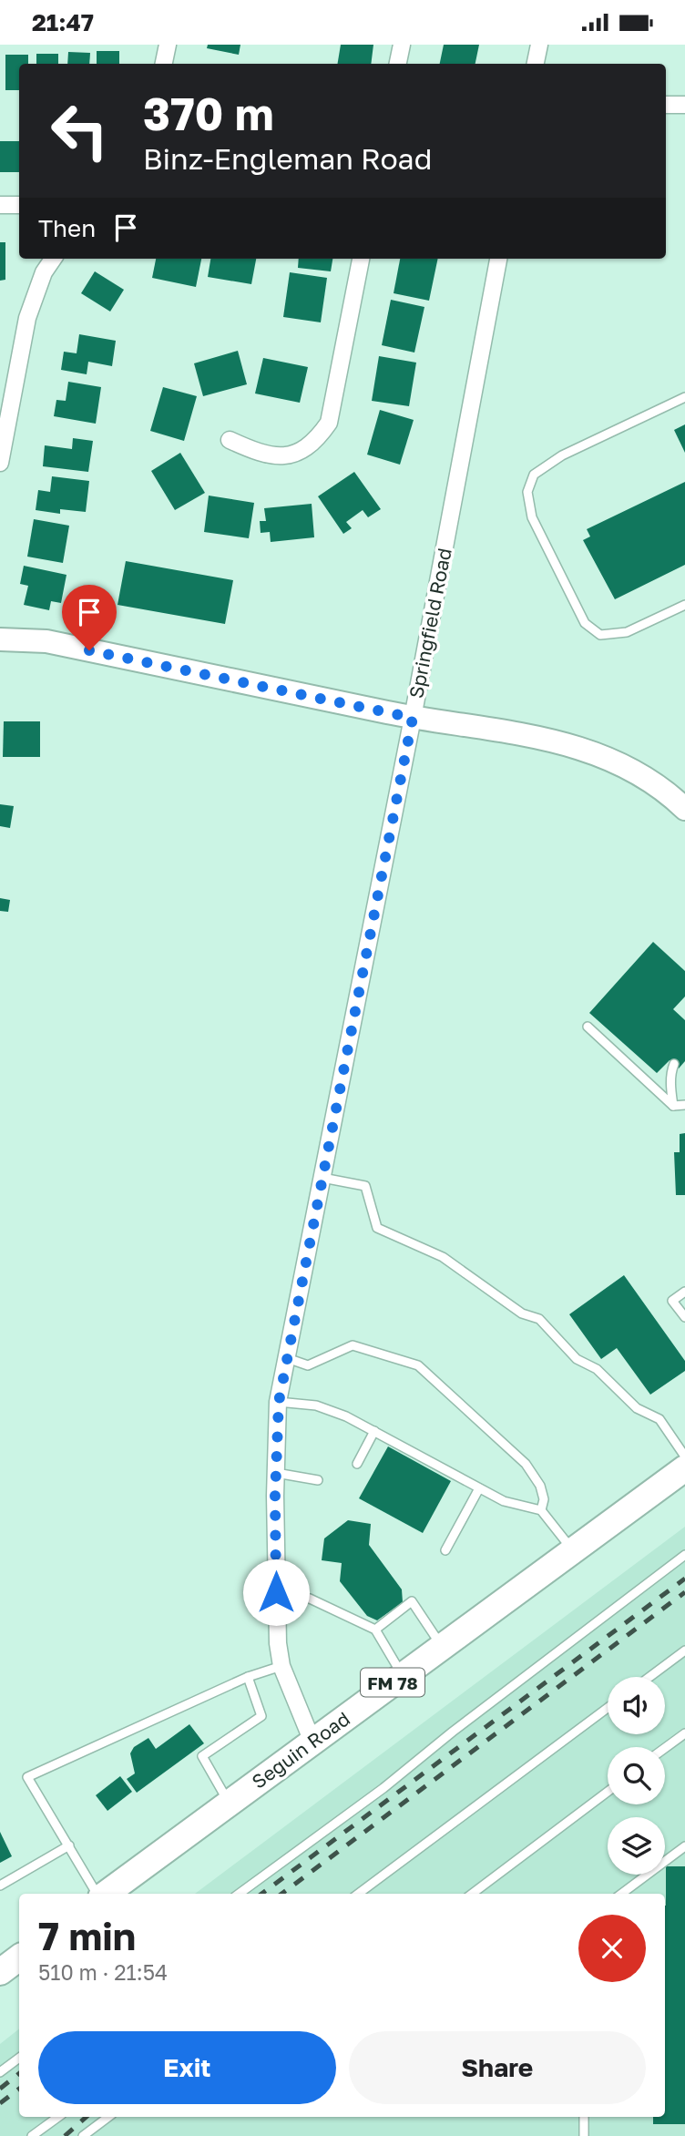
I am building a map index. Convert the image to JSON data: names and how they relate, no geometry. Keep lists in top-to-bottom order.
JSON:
{
  "streets": {
    "main road": ["FM 78", "Seguin Road"],
    "street": ["Springfield Road"]
  },
  "crossings": [
    ["Springfield Road", "Seguin Road"]
  ],
  "page": {
    "status": "21:47",
    "turn": ["370 m", "Binz-Engleman Road"],
    "then": "Then",
    "heading": ["7 min", "510 m · 21:54"],
    "buttons": ["Exit", "Share"]
  }
}
